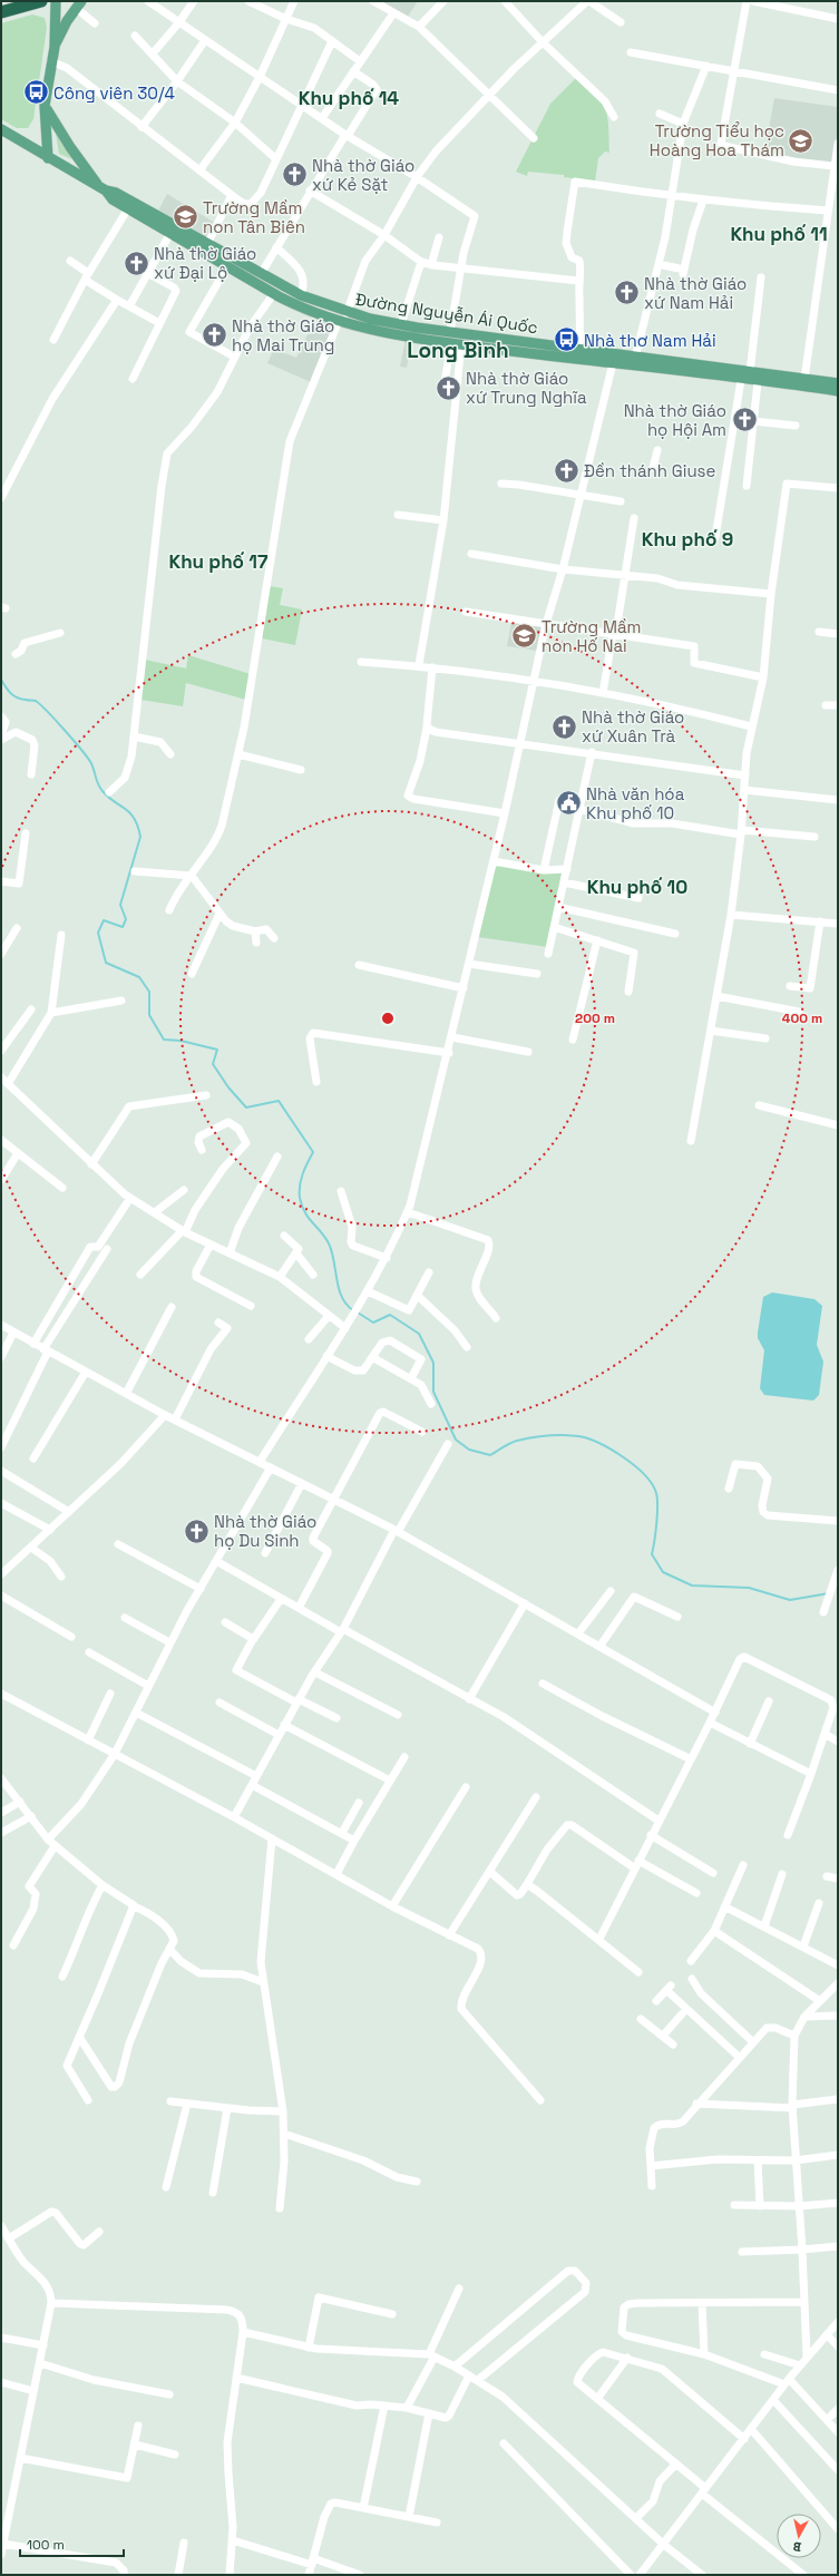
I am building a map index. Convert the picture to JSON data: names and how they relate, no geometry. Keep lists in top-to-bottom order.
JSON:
{
  "streets": {
    "main road": ["Đường Nguyễn Ái Quốc"]
  },
  "districts": [
    "Khu phố 14",
    "Khu phố 11",
    "Long Bình",
    "Khu phố 9",
    "Khu phố 17",
    "Khu phố 10"
  ],
  "places": {
    "bus stop": ["Công viên 30/4", "Nhà thơ Nam Hải"],
    "school or university": ["Trường Tiểu học Hoàng Hoa Thám", "Trường Mầm non Tân Biên", "Trường Mầm non Hố Nai"],
    "church": [
      "Nhà thờ Giáo xứ Kẻ Sặt",
      "Nhà thờ Giáo xứ Đại Lộ",
      "Nhà thờ Giáo xứ Nam Hải",
      "Nhà thờ Giáo họ Mai Trung",
      "Nhà thờ Giáo xứ Trung Nghĩa",
      "Nhà thờ Giáo họ Hội Am",
      "Đền thánh Giuse",
      "Nhà thờ Giáo xứ Xuân Trà",
      "Nhà thờ Giáo họ Du Sinh"
    ],
    "public building": ["Nhà văn hóa Khu phố 10"]
  },
  "scale_bar": "100 m",
  "north": "bottom",
  "rings": ["200 m", "400 m"]
}
